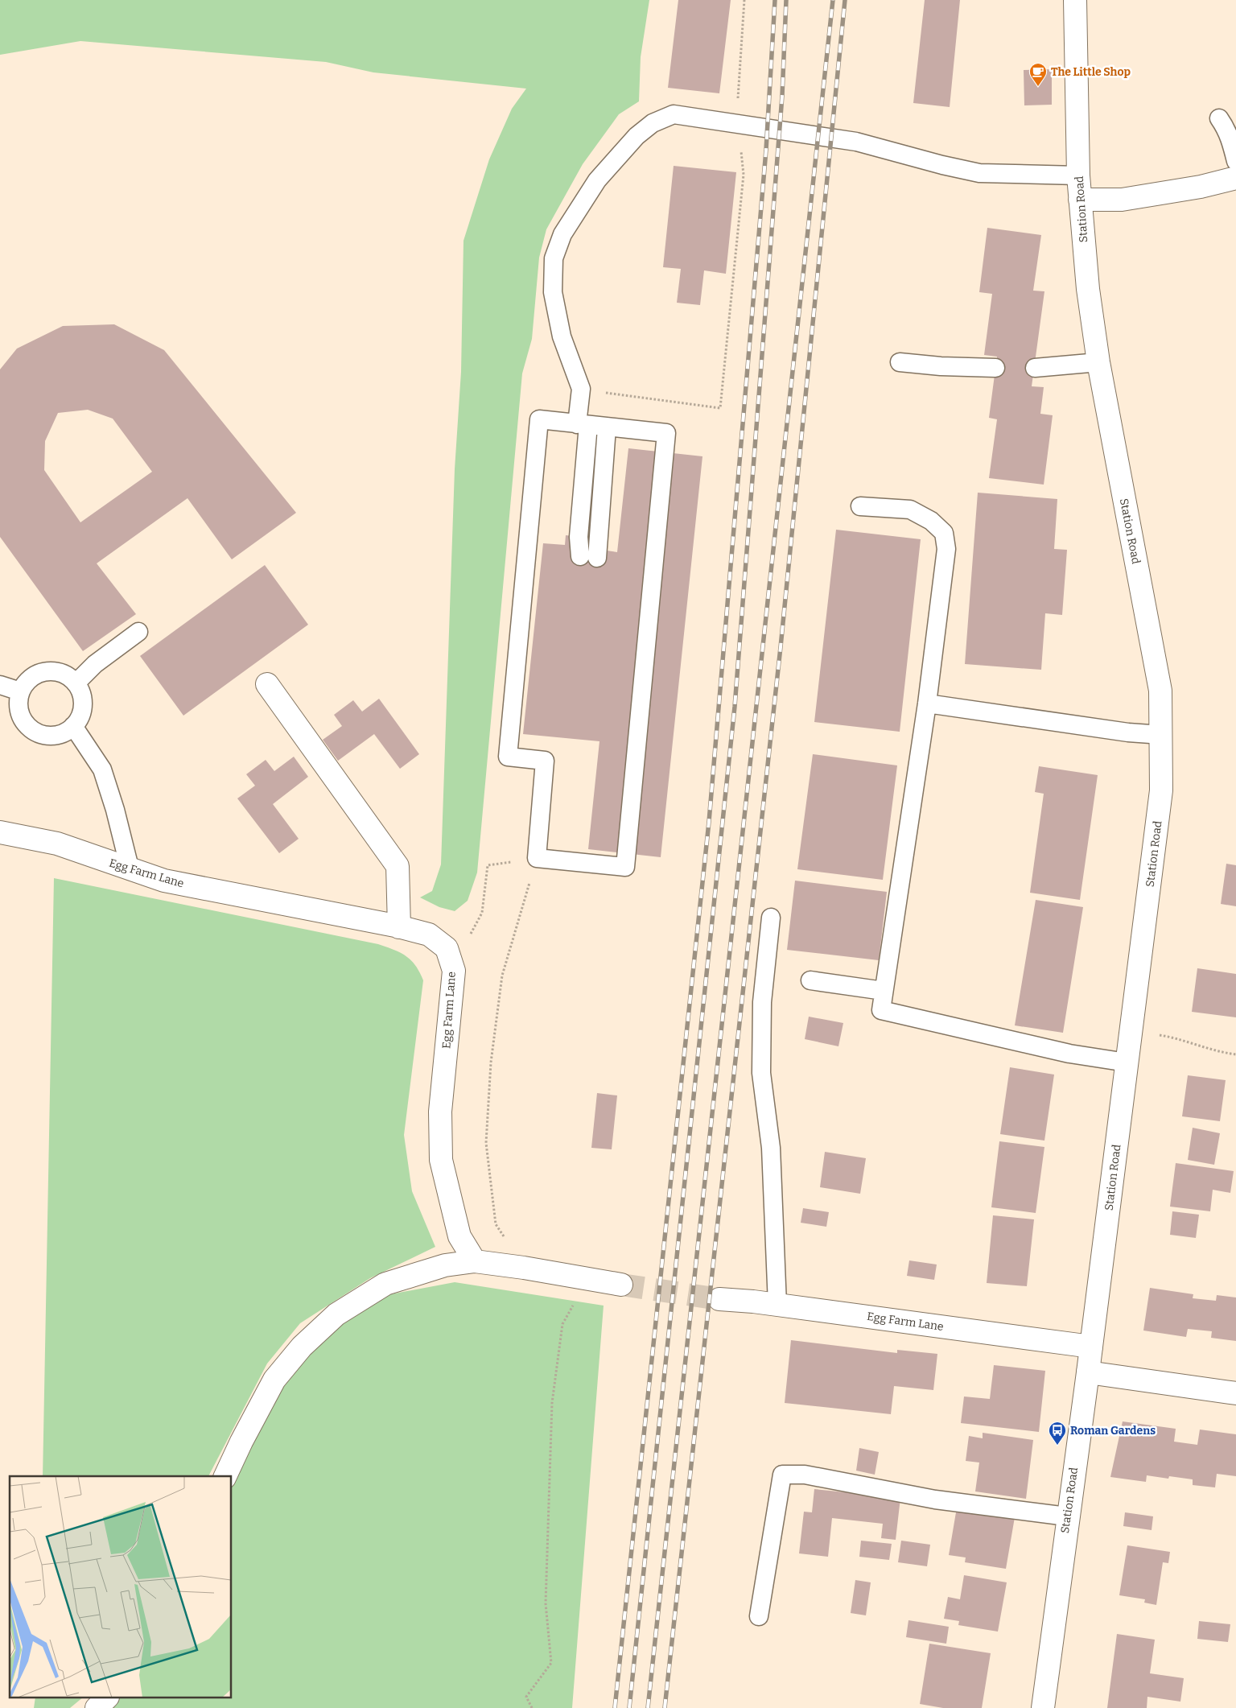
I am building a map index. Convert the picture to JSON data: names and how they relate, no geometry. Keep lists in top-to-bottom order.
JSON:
{
  "streets": {
    "street": ["Station Road", "Egg Farm Lane"]
  },
  "crossings": [
    ["Station Road", "Egg Farm Lane"]
  ],
  "places": {
    "cafe": ["The Little Shop"],
    "bus stop": ["Roman Gardens"]
  }
}
